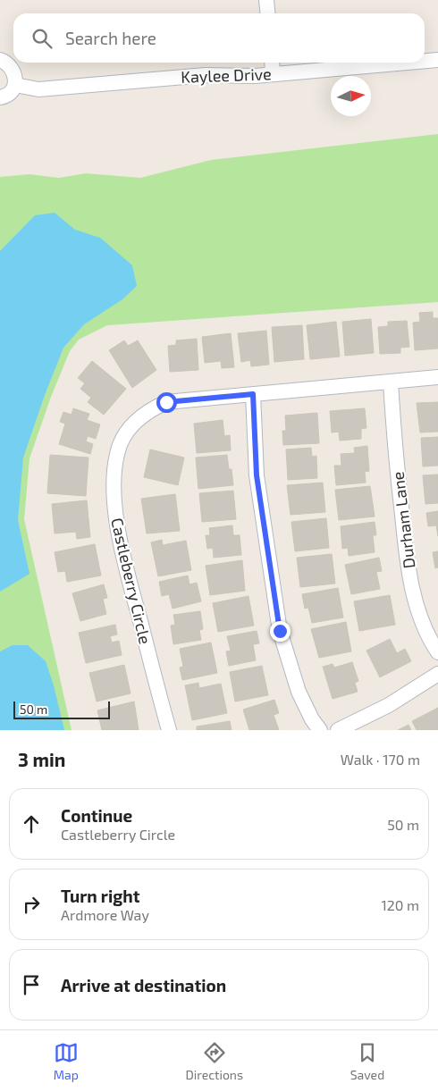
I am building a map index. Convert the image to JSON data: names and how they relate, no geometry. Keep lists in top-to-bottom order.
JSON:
{
  "streets": {
    "street": ["Kaylee Drive", "Durham Lane", "Castleberry Circle"]
  },
  "crossings": [
    ["Durham Lane", "Castleberry Circle"]
  ],
  "scale_bar": "50 m",
  "north": "right",
  "page": {
    "search": "Search here",
    "scale": "50 m",
    "heading": ["3 min", "Walk · 170 m"],
    "list": [
      ["Continue", "Castleberry Circle", "50 m"],
      ["Turn right", "Ardmore Way", "120 m"],
      "Arrive at destination"
    ],
    "nav": ["Map", "Directions", "Saved"]
  }
}
